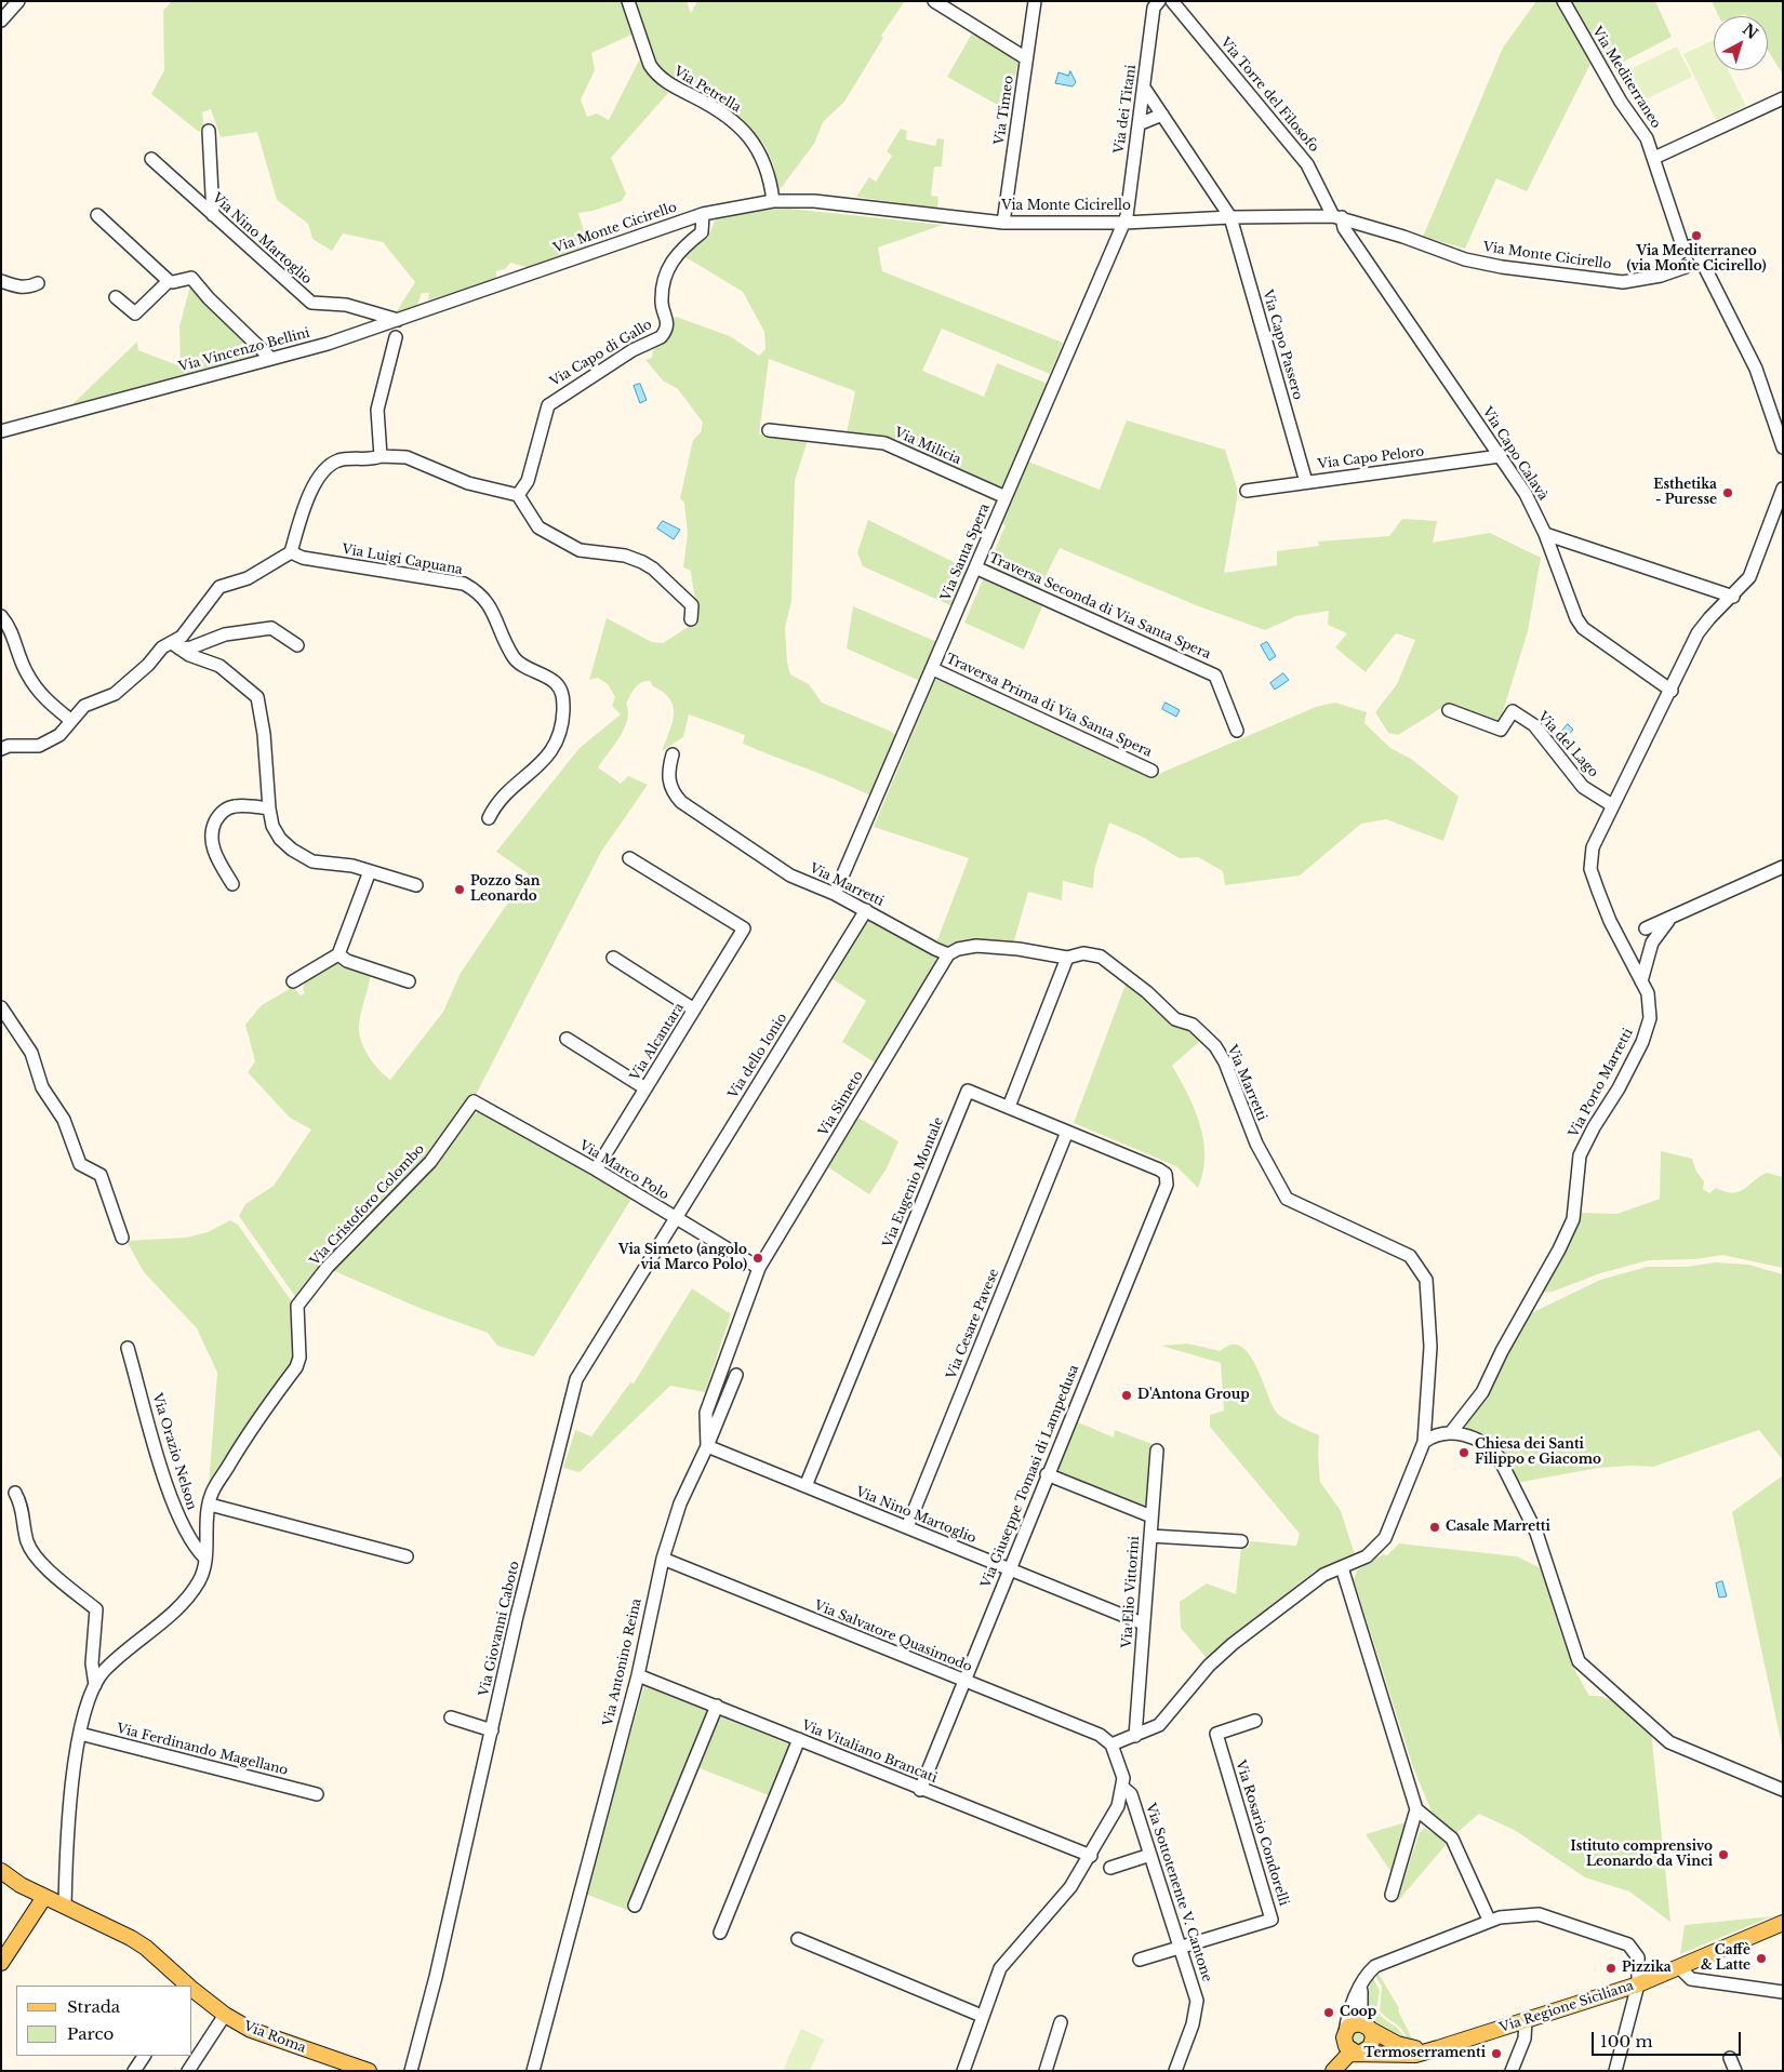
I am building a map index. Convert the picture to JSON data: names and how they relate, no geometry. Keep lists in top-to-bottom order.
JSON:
{
  "streets": {
    "main road": ["Via Regione Siciliana", "Via Roma"],
    "street": [
      "Via Mediterraneo",
      "Via Petrella",
      "Via Torre del Filosofo",
      "Via dei Titani",
      "Via Timeo",
      "Via Monte Cicirello",
      "Via Nino Martoglio",
      "Via Capo Passero",
      "Via Vincenzo Bellini",
      "Via Capo di Gallo",
      "Via Milicia",
      "Via Capo Calavà",
      "Via Capo Peloro",
      "Via Santa Spera",
      "Via Luigi Capuana",
      "Traversa Seconda di Via Santa Spera",
      "Traversa Prima di Via Santa Spera",
      "Via del Lago",
      "Via Marretti",
      "Via Alcantara",
      "Via dello Ionio",
      "Via Porto Marretti",
      "Via Simeto",
      "Via Marco Polo",
      "Via Eugenio Montale",
      "Via Cristoforo Colombo",
      "Via Cesare Pavese",
      "Via Orazio Nelson",
      "Via Giuseppe Tomasi di Lampedusa",
      "Via Elio Vittorini",
      "Via Giovanni Caboto",
      "Via Salvatore Quasimodo",
      "Via Antonino Reina",
      "Via Ferdinando Magellano",
      "Via Vitaliano Brancati",
      "Via Rosario Condorelli",
      "Via Sottotenente V. Cantone"
    ]
  },
  "crossings": [
    ["Via Petrella", "Via Monte Cicirello"],
    ["Via Torre del Filosofo", "Via Monte Cicirello"],
    ["Via Torre del Filosofo", "Via Capo Calavà"],
    ["Via dei Titani", "Via Monte Cicirello"],
    ["Via dei Titani", "Via Capo Passero"],
    ["Via dei Titani", "Via Santa Spera"],
    ["Via Timeo", "Via Monte Cicirello"],
    ["Via Monte Cicirello", "Via Capo Passero"],
    ["Via Monte Cicirello", "Via Vincenzo Bellini"],
    ["Via Monte Cicirello", "Via Capo di Gallo"],
    ["Via Monte Cicirello", "Via Capo Calavà"],
    ["Via Monte Cicirello", "Via Santa Spera"],
    ["Via Nino Martoglio", "Via Vincenzo Bellini"],
    ["Via Nino Martoglio", "Via Eugenio Montale"],
    ["Via Nino Martoglio", "Via Cesare Pavese"],
    ["Via Nino Martoglio", "Via Giuseppe Tomasi di Lampedusa"],
    ["Via Nino Martoglio", "Via Elio Vittorini"],
    ["Via Nino Martoglio", "Via Antonino Reina"],
    ["Via Capo Passero", "Via Capo Peloro"],
    ["Via Milicia", "Via Santa Spera"],
    ["Via Capo Calavà", "Via Capo Peloro"],
    ["Via Capo Calavà", "Via Porto Marretti"],
    ["Via Santa Spera", "Traversa Seconda di Via Santa Spera"],
    ["Via Santa Spera", "Traversa Prima di Via Santa Spera"],
    ["Via Santa Spera", "Via Marretti"],
    ["Via del Lago", "Via Porto Marretti"],
    ["Via Marretti", "Via dello Ionio"],
    ["Via Marretti", "Via Simeto"],
    ["Via Marretti", "Via Elio Vittorini"],
    ["Via Marretti", "Via Salvatore Quasimodo"],
    ["Via Alcantara", "Via Marco Polo"],
    ["Via dello Ionio", "Via Marco Polo"],
    ["Via dello Ionio", "Via Giovanni Caboto"],
    ["Via Simeto", "Via Marco Polo"],
    ["Via Simeto", "Via Antonino Reina"],
    ["Via Marco Polo", "Via Cristoforo Colombo"],
    ["Via Marco Polo", "Via Giovanni Caboto"],
    ["Via Marco Polo", "Via Antonino Reina"],
    ["Via Eugenio Montale", "Via Cesare Pavese"],
    ["Via Eugenio Montale", "Via Giuseppe Tomasi di Lampedusa"],
    ["Via Cristoforo Colombo", "Via Orazio Nelson"],
    ["Via Cristoforo Colombo", "Via Ferdinando Magellano"],
    ["Via Cristoforo Colombo", "Via Roma"],
    ["Via Giuseppe Tomasi di Lampedusa", "Via Salvatore Quasimodo"],
    ["Via Giuseppe Tomasi di Lampedusa", "Via Vitaliano Brancati"],
    ["Via Salvatore Quasimodo", "Via Antonino Reina"],
    ["Via Antonino Reina", "Via Vitaliano Brancati"],
    ["Via Rosario Condorelli", "Via Sottotenente V. Cantone"]
  ],
  "places": [
    "Via Mediterraneo (via Monte Cicirello)",
    "Esthetika - Puresse",
    "Pozzo San Leonardo",
    "Via Simeto (angolo via Marco Polo)",
    "D'Antona Group",
    "Chiesa dei Santi Filippo e Giacomo",
    "Casale Marretti",
    "Istituto comprensivo Leonardo da Vinci",
    "Caffè & Latte",
    "Pizzika",
    "Coop",
    "Termoserramenti"
  ],
  "legend": ["Strada", "Parco"],
  "scale_bar": "100 m",
  "north": "top right"
}
